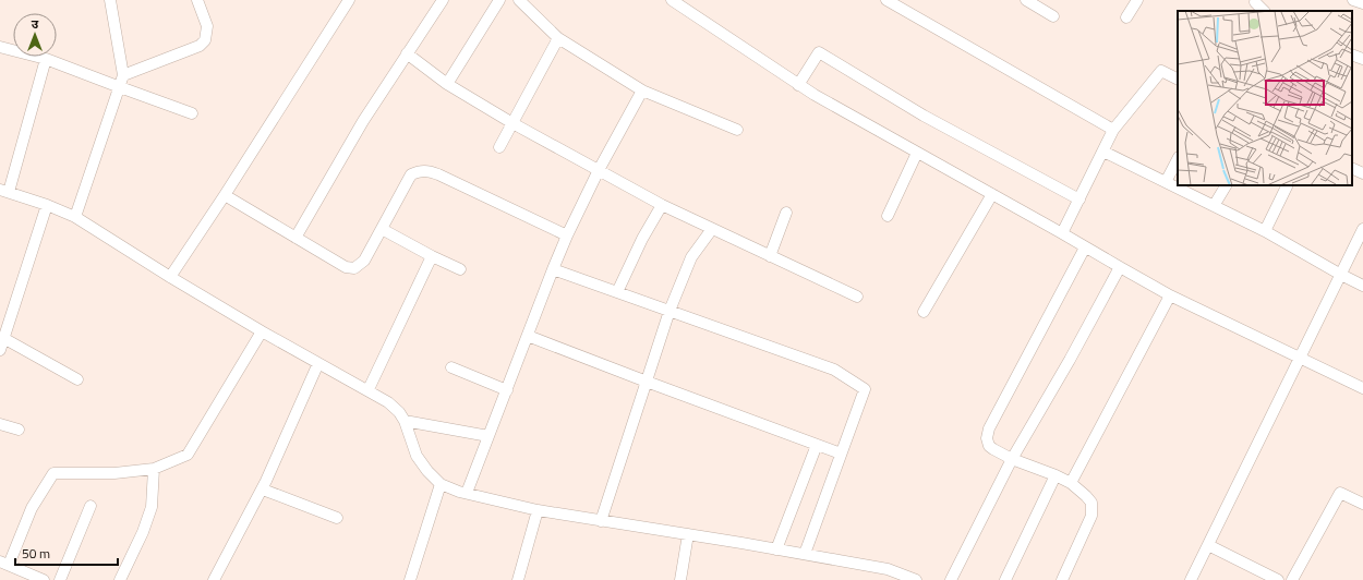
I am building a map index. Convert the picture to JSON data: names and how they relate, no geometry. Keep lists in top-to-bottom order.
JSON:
{
  "scale_bar": "50 m",
  "north": "top"
}
